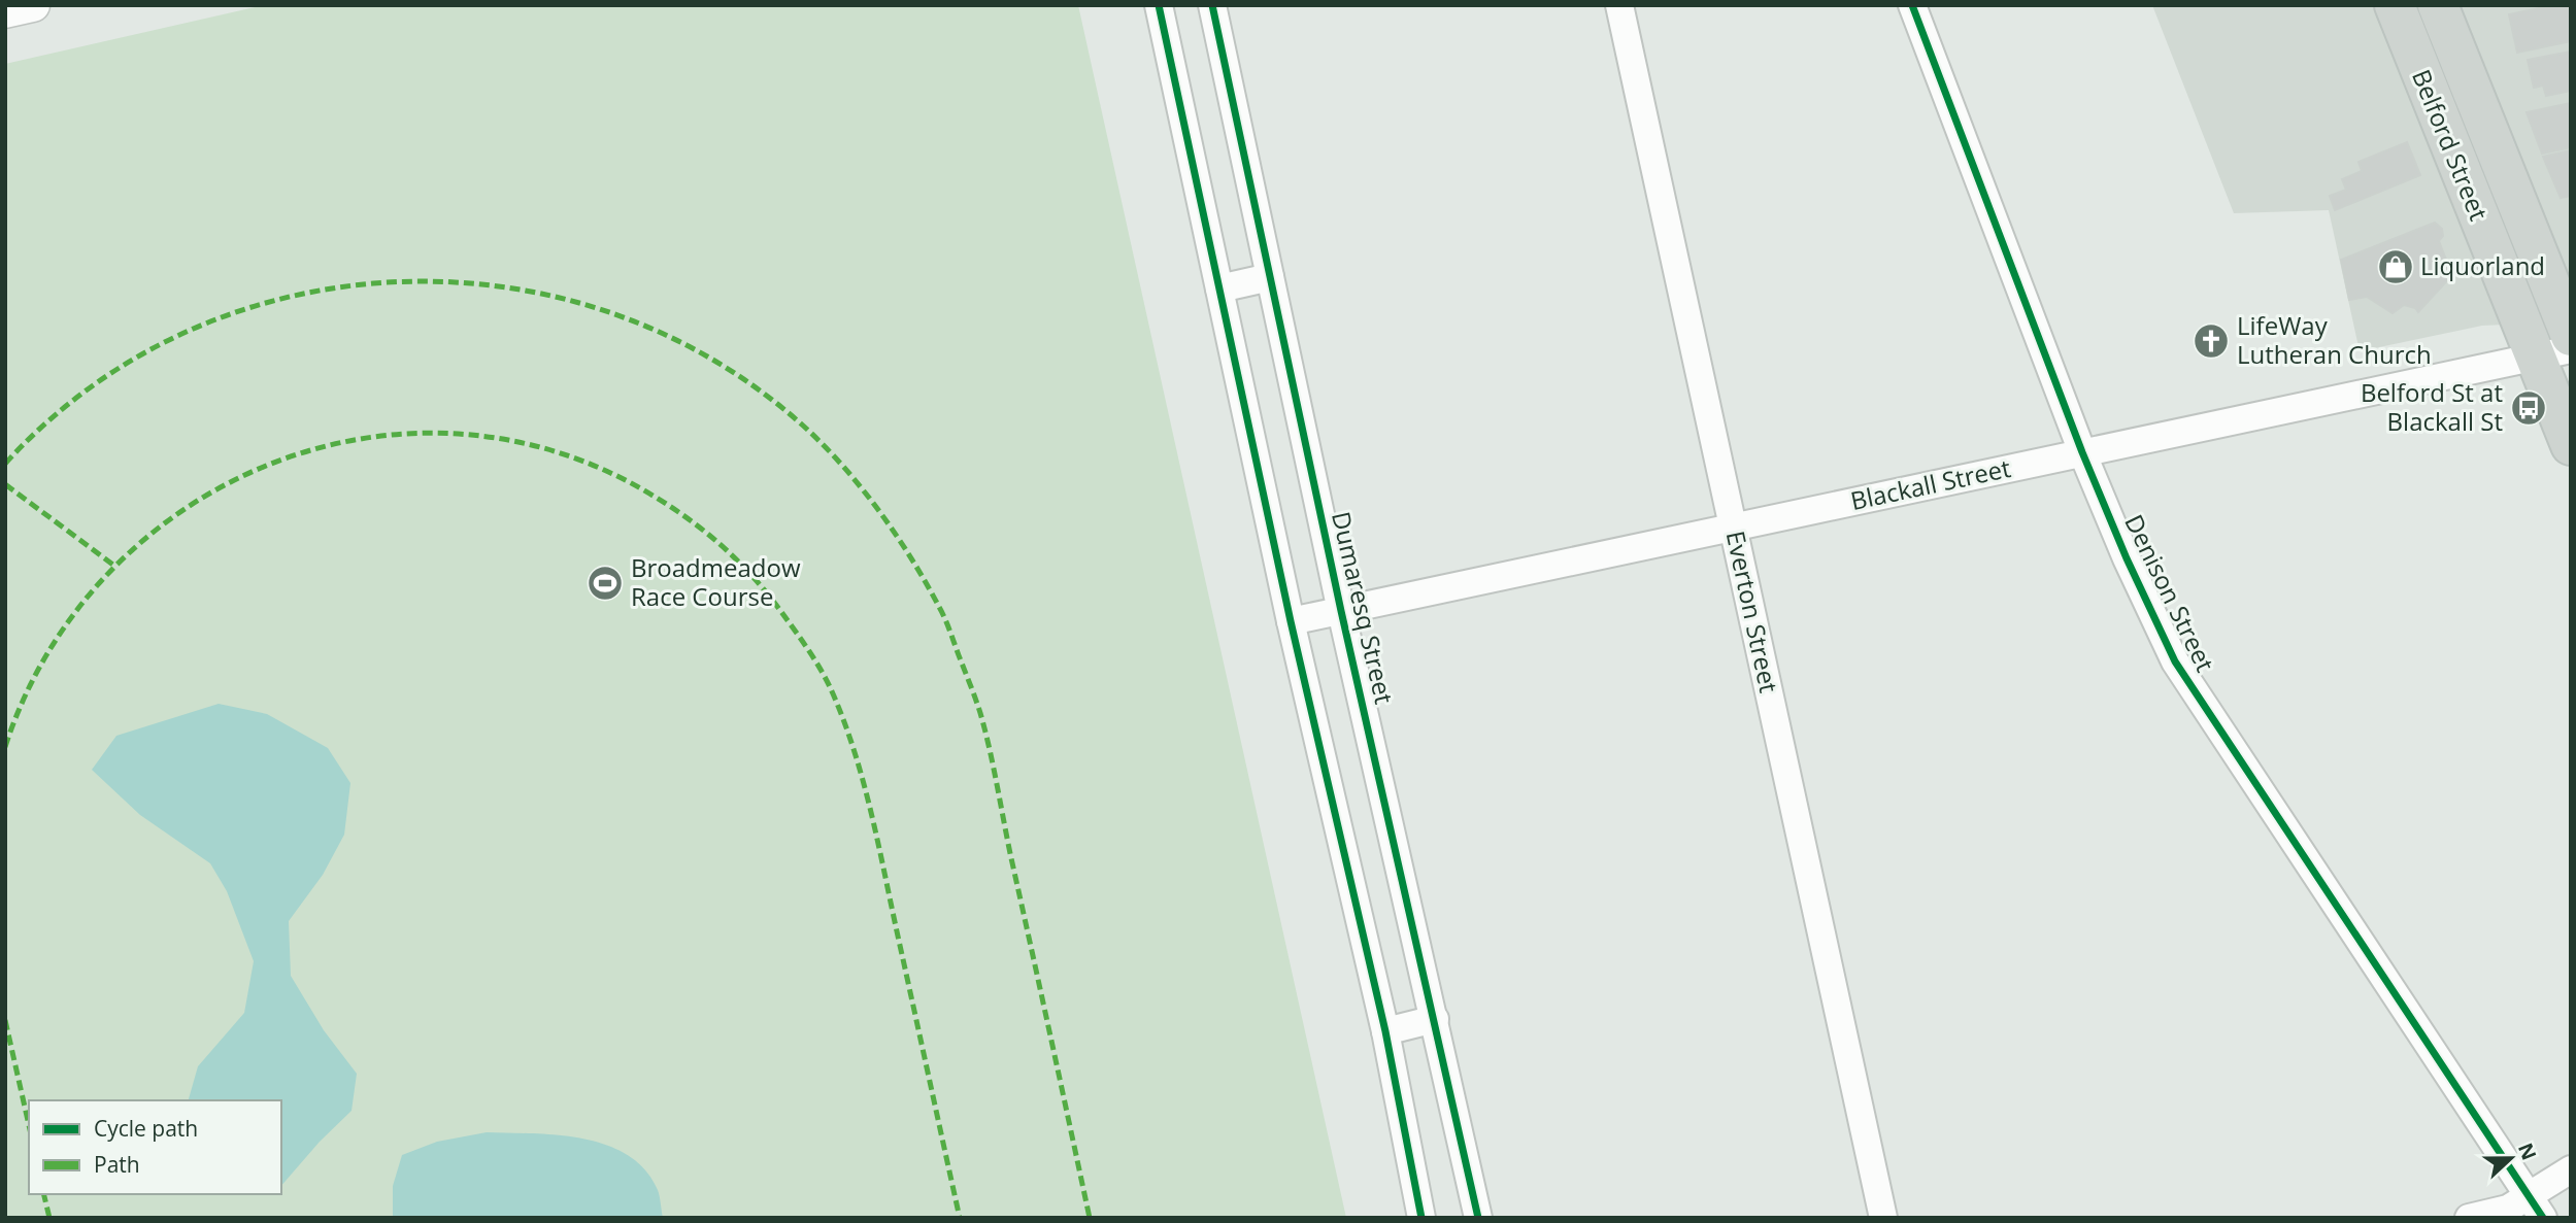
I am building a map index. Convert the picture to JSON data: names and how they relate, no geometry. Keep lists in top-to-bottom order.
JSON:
{
  "streets": {
    "main road": ["Belford Street"],
    "street": [
      "Blackall Street",
      "Denison Street",
      "Dumaresq Street",
      "Everton Street"
    ]
  },
  "crossings": [
    ["Belford Street", "Blackall Street"],
    ["Blackall Street", "Denison Street"],
    ["Blackall Street", "Dumaresq Street"],
    ["Blackall Street", "Everton Street"]
  ],
  "places": {
    "shop": ["Liquorland"],
    "church": ["LifeWay Lutheran Church"],
    "bus stop": ["Belford St at Blackall St"],
    "sports": ["Broadmeadow Race Course"]
  },
  "legend": ["Cycle path", "Path"],
  "north": "right"
}
